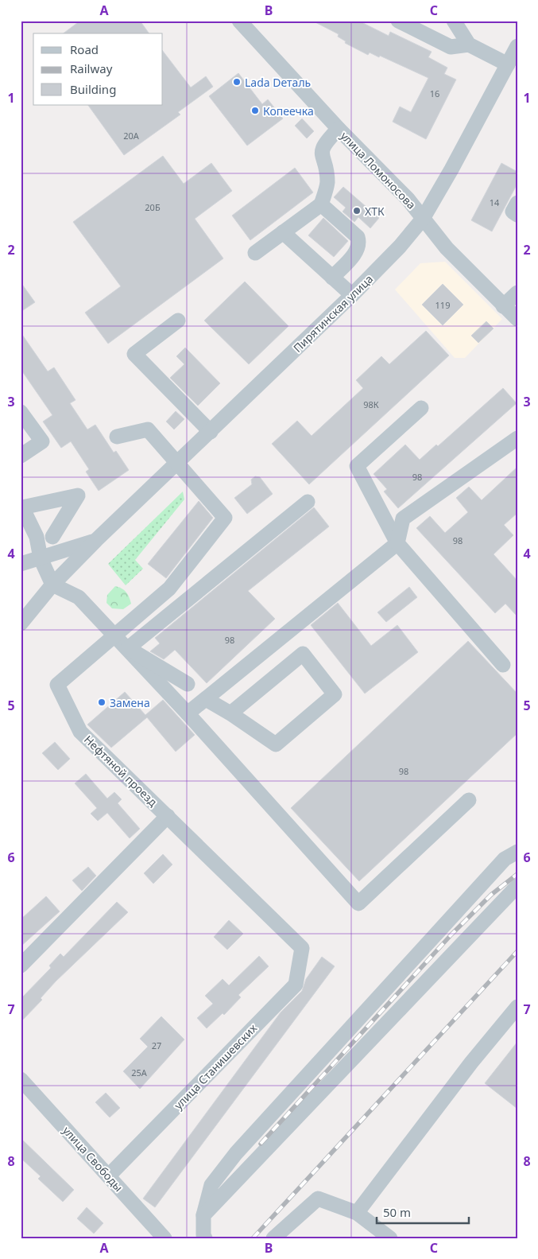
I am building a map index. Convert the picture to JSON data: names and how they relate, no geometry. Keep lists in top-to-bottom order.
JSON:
{
  "streets": {
    "street": [
      "улица Ломоносова",
      "Пирятинская улица",
      "Нефтяной проезд",
      "улица Станишевских",
      "улица Свободы"
    ]
  },
  "crossings": [
    ["улица Ломоносова", "Пирятинская улица"],
    ["Нефтяной проезд", "улица Станишевских"],
    ["улица Станишевских", "улица Свободы"]
  ],
  "places": [
    "Lada Dеталь",
    "Копеечка",
    "ХТК",
    "Замена"
  ],
  "house_numbers": [
    "16",
    "20А",
    "14",
    "20Б",
    "119",
    "98К",
    "98",
    "98",
    "98",
    "98",
    "27",
    "25А"
  ],
  "legend": ["Road", "Railway", "Building"],
  "scale_bar": "50 m",
  "grid": {
    "columns": ["A", "B", "C"],
    "rows": [
      "1",
      "2",
      "3",
      "4",
      "5",
      "6",
      "7",
      "8"
    ]
  }
}
